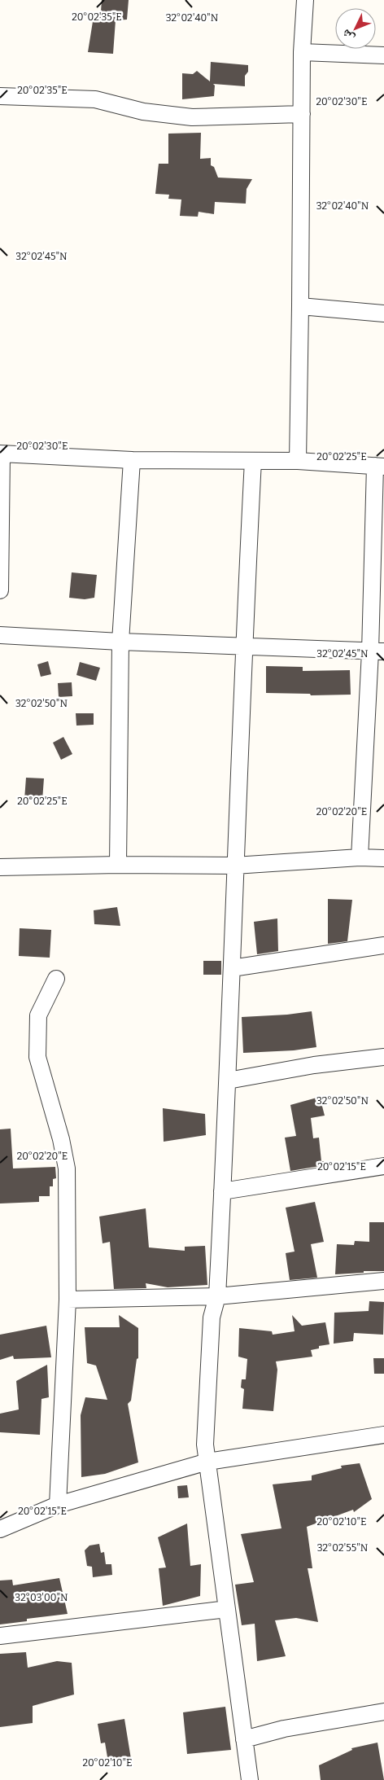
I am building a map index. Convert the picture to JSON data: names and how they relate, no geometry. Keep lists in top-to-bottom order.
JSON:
{
  "north": "bottom left",
  "coordinates": [
    "20°02'35\"E",
    "32°02'40\"N",
    "20°02'30\"E",
    "32°02'45\"N",
    "20°02'25\"E",
    "32°02'50\"N",
    "20°02'20\"E",
    "20°02'15\"E",
    "20°02'10\"E",
    "32°02'55\"N",
    "32°03'00\"N"
  ]
}
